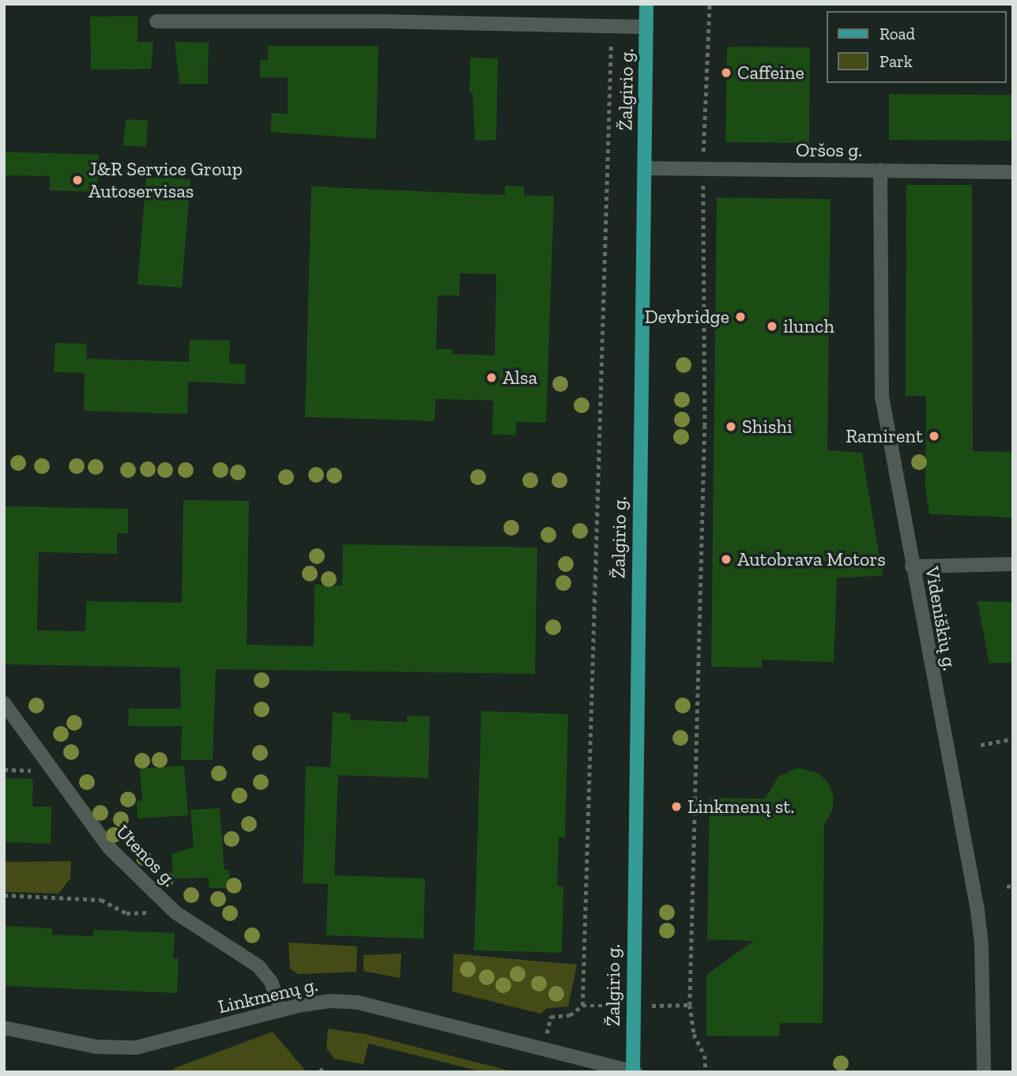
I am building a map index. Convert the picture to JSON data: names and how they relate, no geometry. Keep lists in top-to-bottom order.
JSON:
{
  "streets": {
    "main road": ["Žalgirio g."],
    "street": [
      "Oršos g.",
      "Videniškių g.",
      "Utenos g.",
      "Linkmenų g."
    ]
  },
  "crossings": [
    ["Žalgirio g.", "Oršos g."],
    ["Žalgirio g.", "Linkmenų g."],
    ["Oršos g.", "Videniškių g."],
    ["Utenos g.", "Linkmenų g."]
  ],
  "places": [
    "Caffeine",
    "J&R Service Group Autoservisas",
    "Devbridge",
    "ilunch",
    "Alsa",
    "Shishi",
    "Ramirent",
    "Autobrava Motors",
    "Linkmenų st."
  ],
  "legend": ["Road", "Park"]
}
